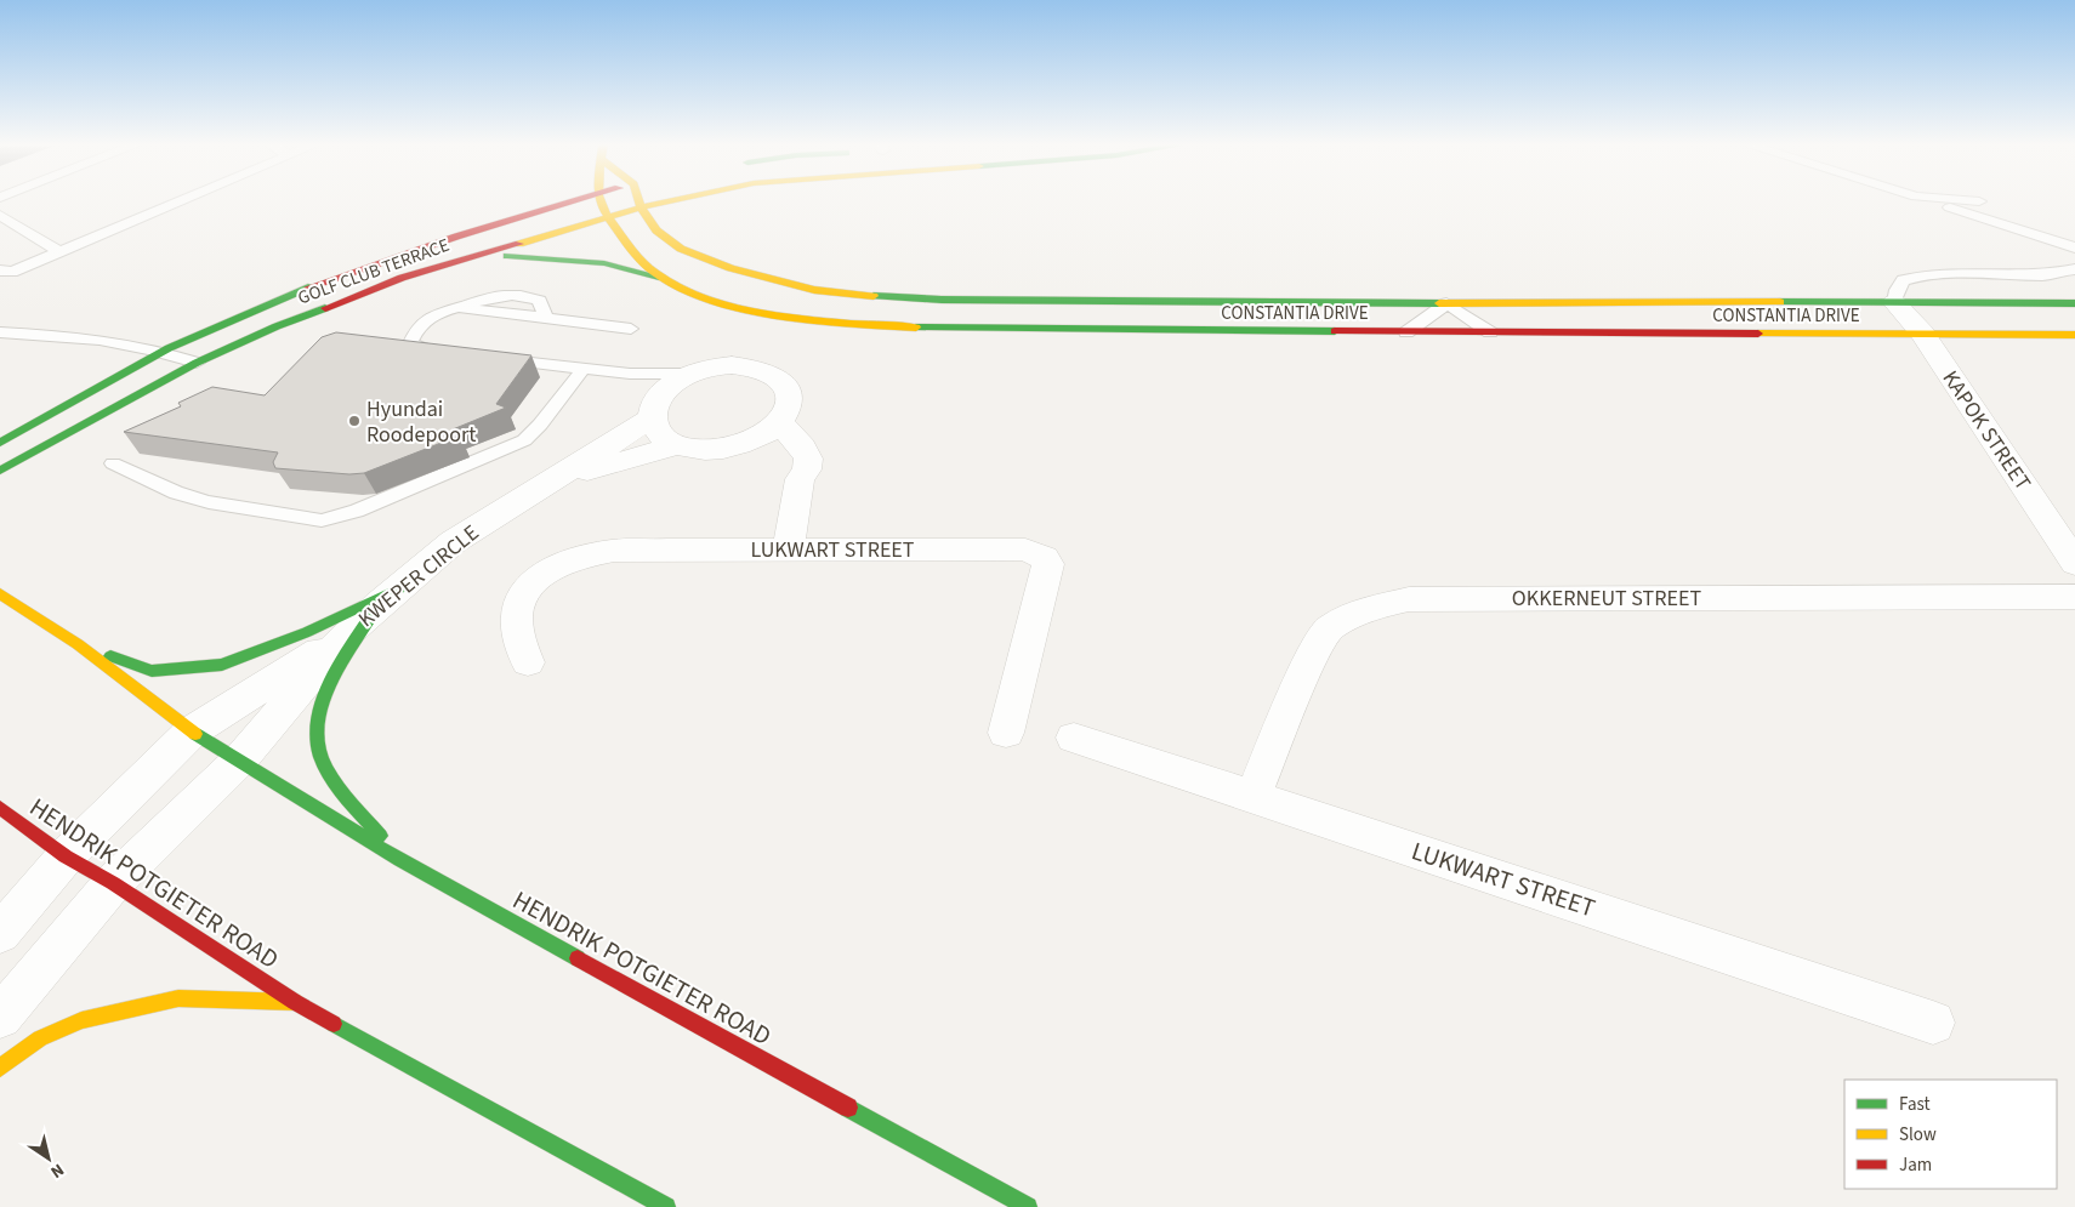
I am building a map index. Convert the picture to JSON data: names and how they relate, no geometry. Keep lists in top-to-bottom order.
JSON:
{
  "streets": {
    "street": [
      "GOLF CLUB TERRACE",
      "CONSTANTIA DRIVE",
      "KAPOK STREET",
      "LUKWART STREET",
      "KWEPER CIRCLE",
      "OKKERNEUT STREET",
      "HENDRIK POTGIETER ROAD"
    ]
  },
  "crossings": [
    ["GOLF CLUB TERRACE", "CONSTANTIA DRIVE"],
    ["CONSTANTIA DRIVE", "KAPOK STREET"],
    ["LUKWART STREET", "OKKERNEUT STREET"],
    ["KWEPER CIRCLE", "HENDRIK POTGIETER ROAD"]
  ],
  "places": ["Hyundai Roodepoort"],
  "legend": ["Fast", "Slow", "Jam"],
  "north": "bottom right"
}
